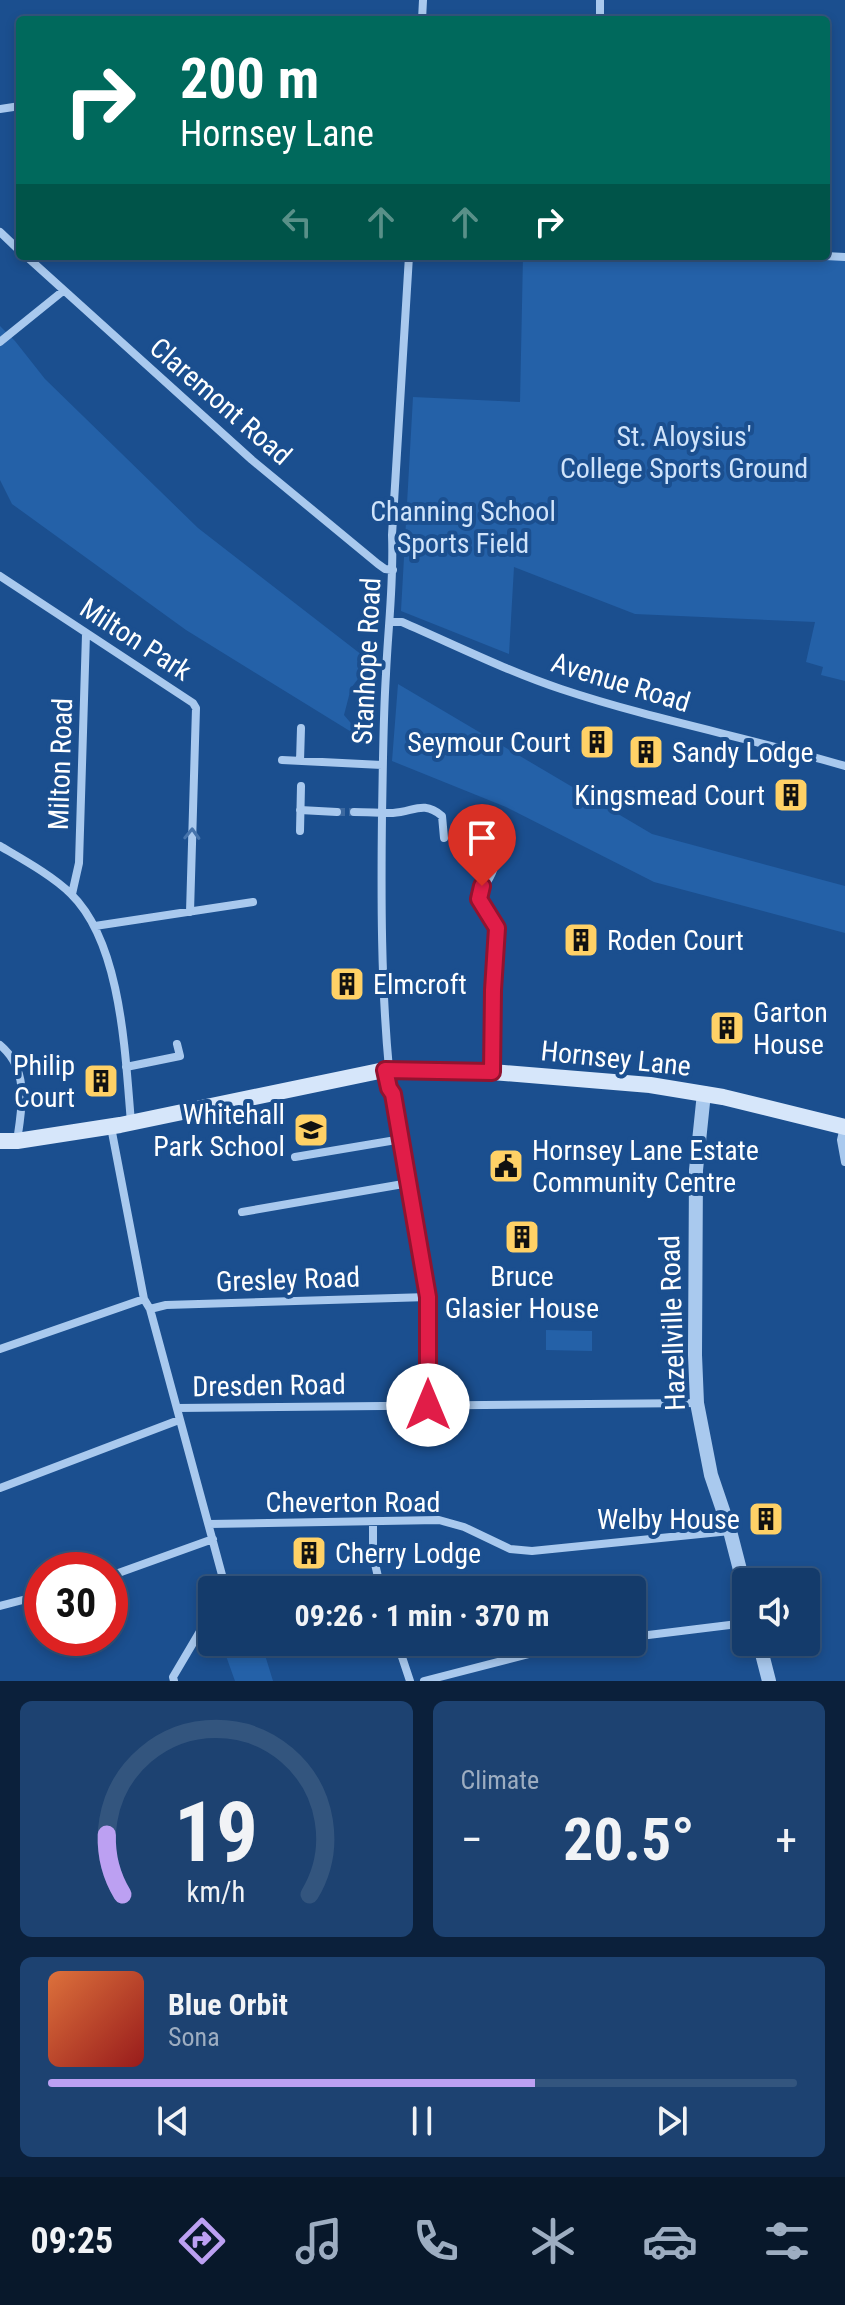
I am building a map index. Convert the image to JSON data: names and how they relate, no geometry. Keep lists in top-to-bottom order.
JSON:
{
  "streets": {
    "main road": ["Hornsey Lane"],
    "street": [
      "Claremont Road",
      "Milton Park",
      "Stanhope Road",
      "Avenue Road",
      "Milton Road",
      "Gresley Road",
      "Hazellville Road",
      "Dresden Road",
      "Cheverton Road"
    ]
  },
  "crossings": [
    ["Claremont Road", "Stanhope Road"],
    ["Milton Park", "Milton Road"],
    ["Stanhope Road", "Avenue Road"],
    ["Stanhope Road", "Hornsey Lane"],
    ["Stanhope Road", "Gresley Road"],
    ["Stanhope Road", "Dresden Road"],
    ["Hornsey Lane", "Hazellville Road"],
    ["Hazellville Road", "Dresden Road"],
    ["Hazellville Road", "Cheverton Road"]
  ],
  "one_way": ["Milton Park"],
  "parks": ["St. Aloysius' College Sports Ground", "Channing School Sports Field"],
  "places": {
    "building": [
      "Seymour Court",
      "Sandy Lodge",
      "Kingsmead Court",
      "Roden Court",
      "Elmcroft",
      "Garton House",
      "Philip Court",
      "Bruce Glasier House",
      "Welby House",
      "Cherry Lodge"
    ],
    "school or university": ["Whitehall Park School"],
    "public building": ["Hornsey Lane Estate Community Centre"]
  },
  "page": {
    "turn": ["200 m", "Hornsey Lane"],
    "limit": "30",
    "trip": "09:26 · 1 min · 370 m",
    "tile": "Climate",
    "heat": ["−", "20.5°", "+"],
    "song": ["Blue Orbit", "Sona"],
    "tabs": "09:25",
    "gauge": ["19", "km/h"]
  }
}
